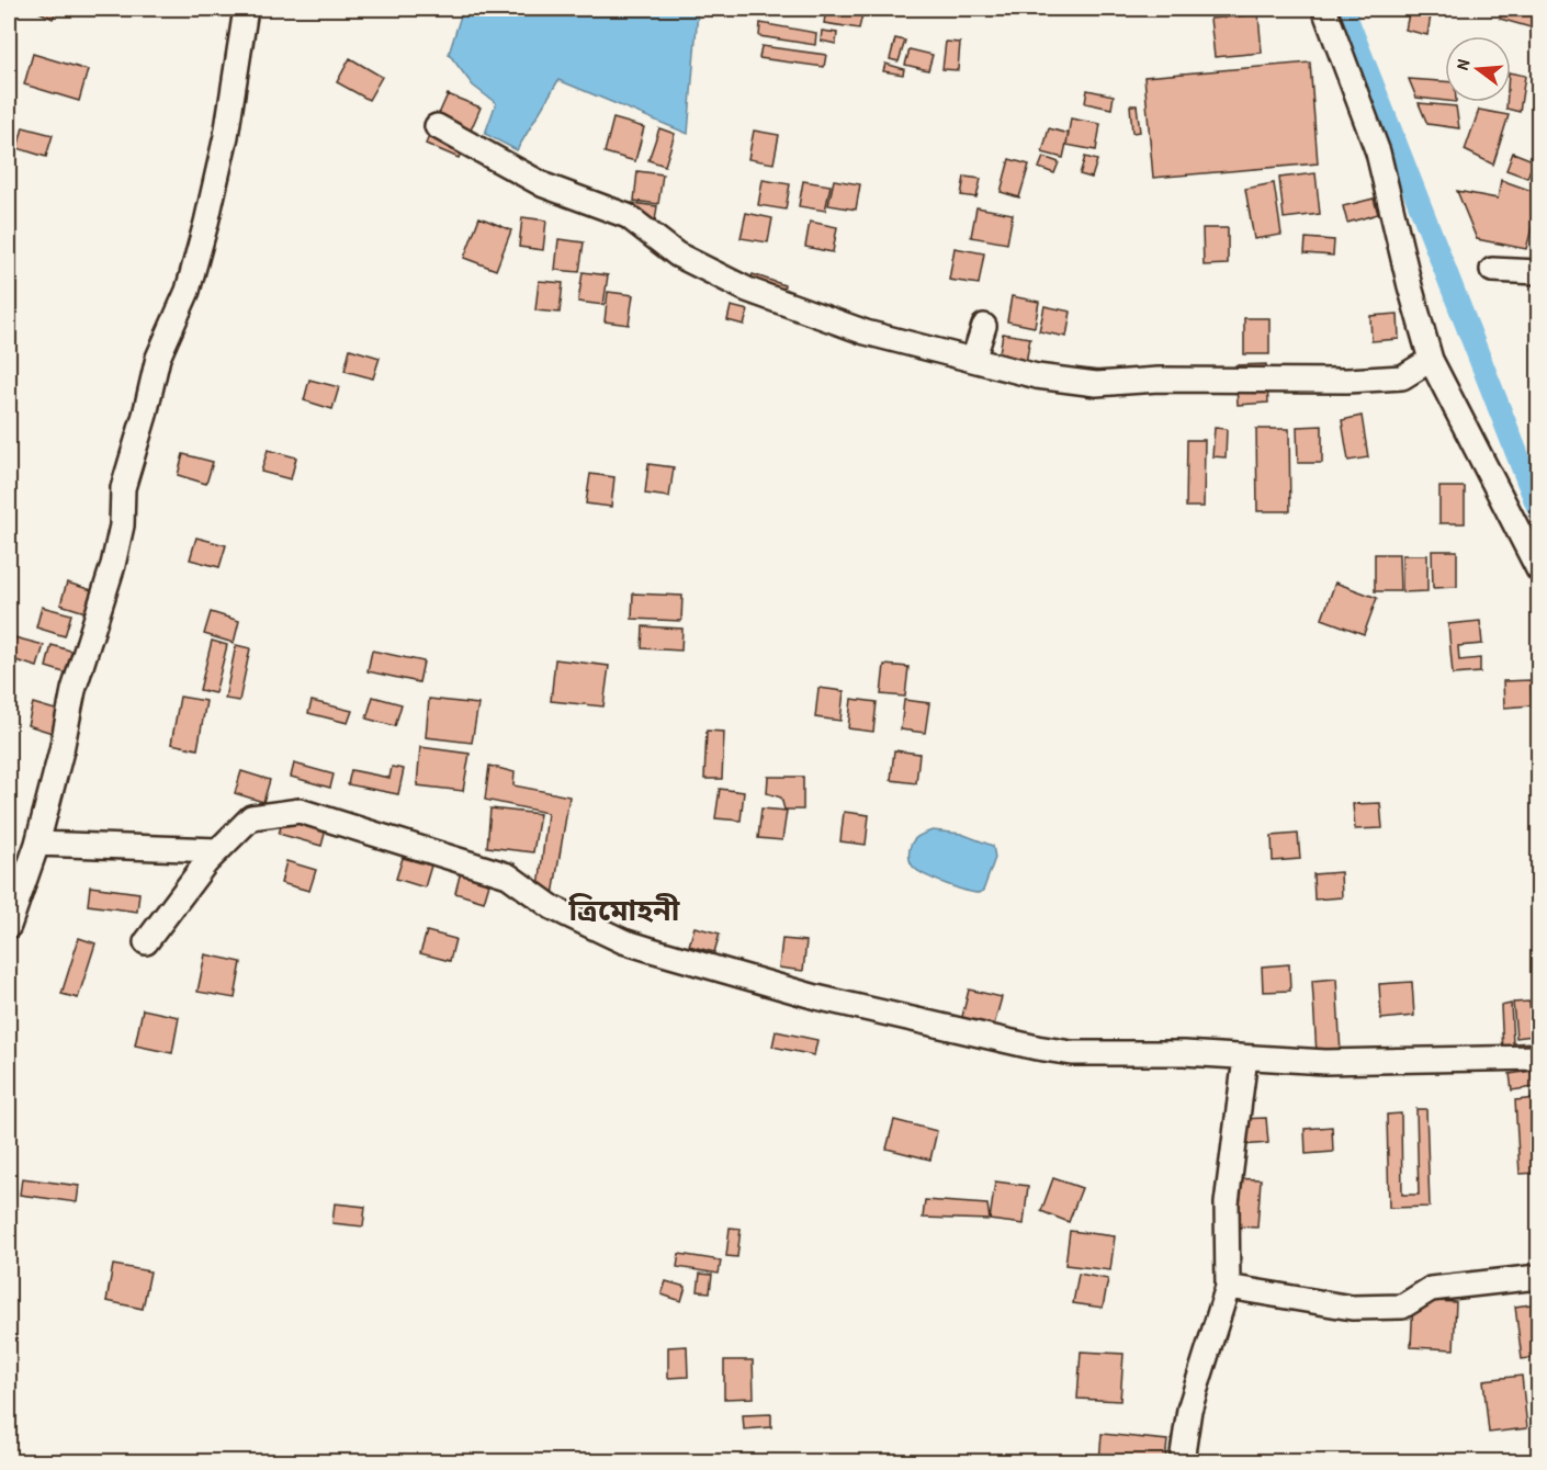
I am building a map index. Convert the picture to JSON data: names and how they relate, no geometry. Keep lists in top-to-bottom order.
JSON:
{
  "districts": ["ত্রিমোহনী"],
  "north": "left"
}
